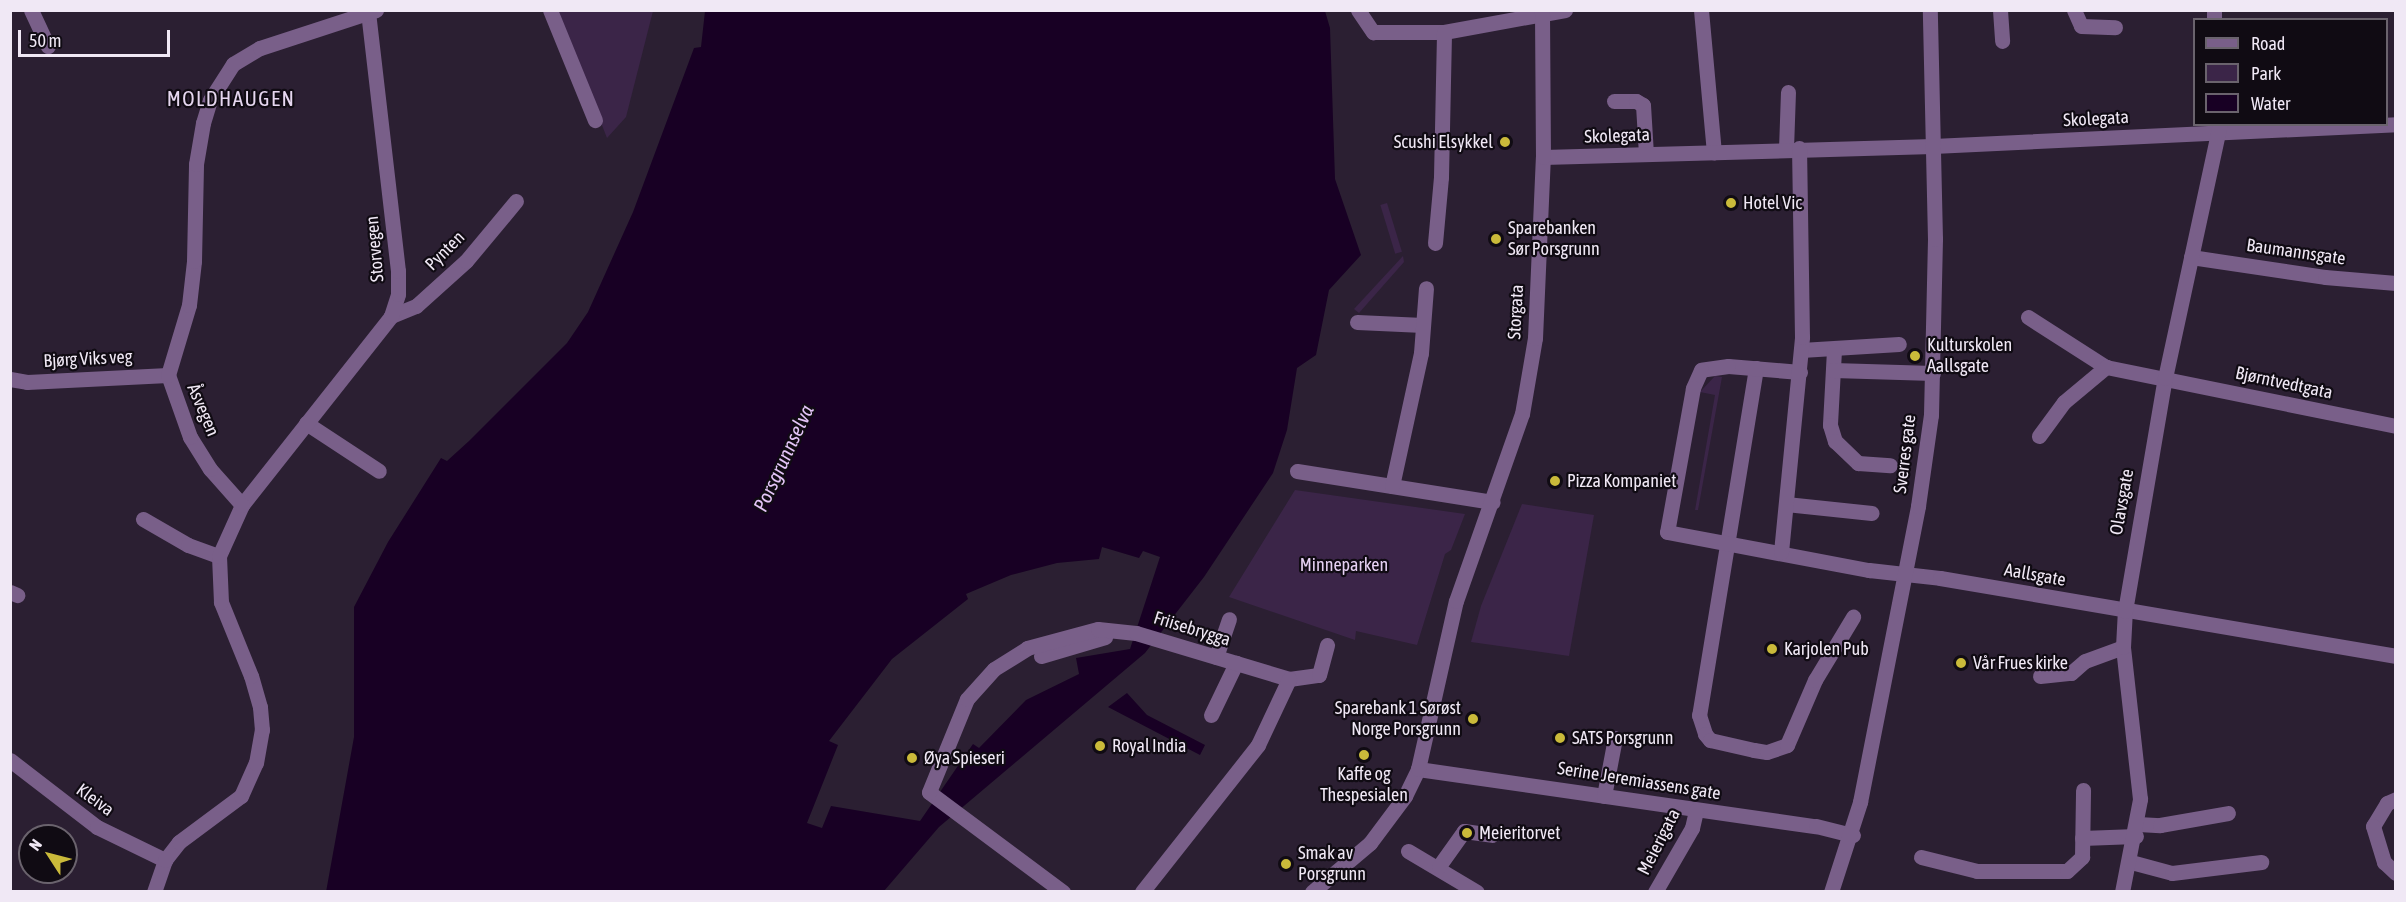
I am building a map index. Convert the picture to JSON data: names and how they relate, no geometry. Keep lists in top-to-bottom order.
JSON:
{
  "streets": {
    "street": [
      "Skolegata",
      "Storvegen",
      "Pynten",
      "Baumannsgate",
      "Storgata",
      "Bjørg Viks veg",
      "Bjørntvedtgata",
      "Åsvegen",
      "Sverres gate",
      "Olavsgate",
      "Aallsgate",
      "Friisebrygga",
      "Serine Jeremiassens gate",
      "Kleiva",
      "Meierigata"
    ]
  },
  "crossings": [
    ["Skolegata", "Storgata"],
    ["Skolegata", "Sverres gate"],
    ["Skolegata", "Olavsgate"],
    ["Storvegen", "Pynten"],
    ["Storvegen", "Åsvegen"],
    ["Baumannsgate", "Olavsgate"],
    ["Storgata", "Serine Jeremiassens gate"],
    ["Bjørg Viks veg", "Åsvegen"],
    ["Bjørntvedtgata", "Olavsgate"],
    ["Sverres gate", "Aallsgate"],
    ["Sverres gate", "Serine Jeremiassens gate"],
    ["Olavsgate", "Aallsgate"],
    ["Serine Jeremiassens gate", "Meierigata"]
  ],
  "districts": ["MOLDHAUGEN"],
  "water": ["Porsgrunnselva"],
  "parks": ["Minneparken"],
  "places": [
    "Scushi Elsykkel",
    "Hotel Vic",
    "Sparebanken Sør Porsgrunn",
    "Kulturskolen Aallsgate",
    "Pizza Kompaniet",
    "Karjolen Pub",
    "Vår Frues kirke",
    "Sparebank 1 Sørøst Norge Porsgrunn",
    "SATS Porsgrunn",
    "Royal India",
    "Kaffe og Thespesialen",
    "Øya Spieseri",
    "Meieritorvet",
    "Smak av Porsgrunn"
  ],
  "legend": ["Road", "Park", "Water"],
  "scale_bar": "50 m",
  "north": "top left"
}
